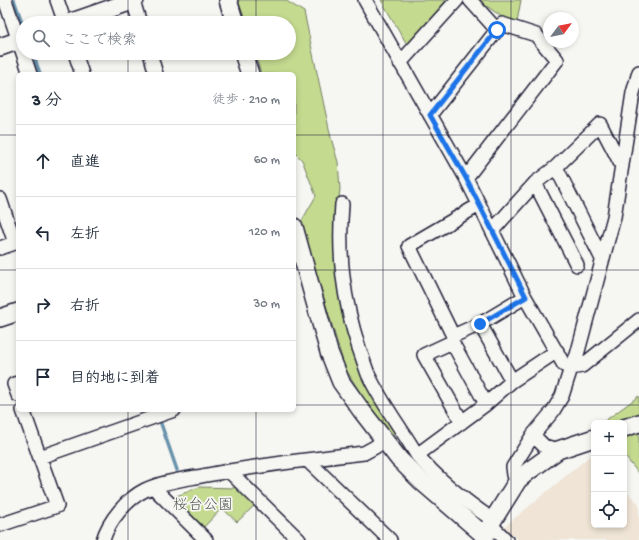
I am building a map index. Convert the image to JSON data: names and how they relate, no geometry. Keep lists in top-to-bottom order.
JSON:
{
  "parks": ["桜台公園"],
  "north": "top right",
  "page": {
    "search": "ここで検索",
    "heading": ["3 分", "徒歩 · 210 m"],
    "list": [
      ["直進", "60 m"],
      ["左折", "120 m"],
      ["右折", "30 m"],
      "目的地に到着"
    ],
    "map_buttons": ["+", "−"]
  }
}
